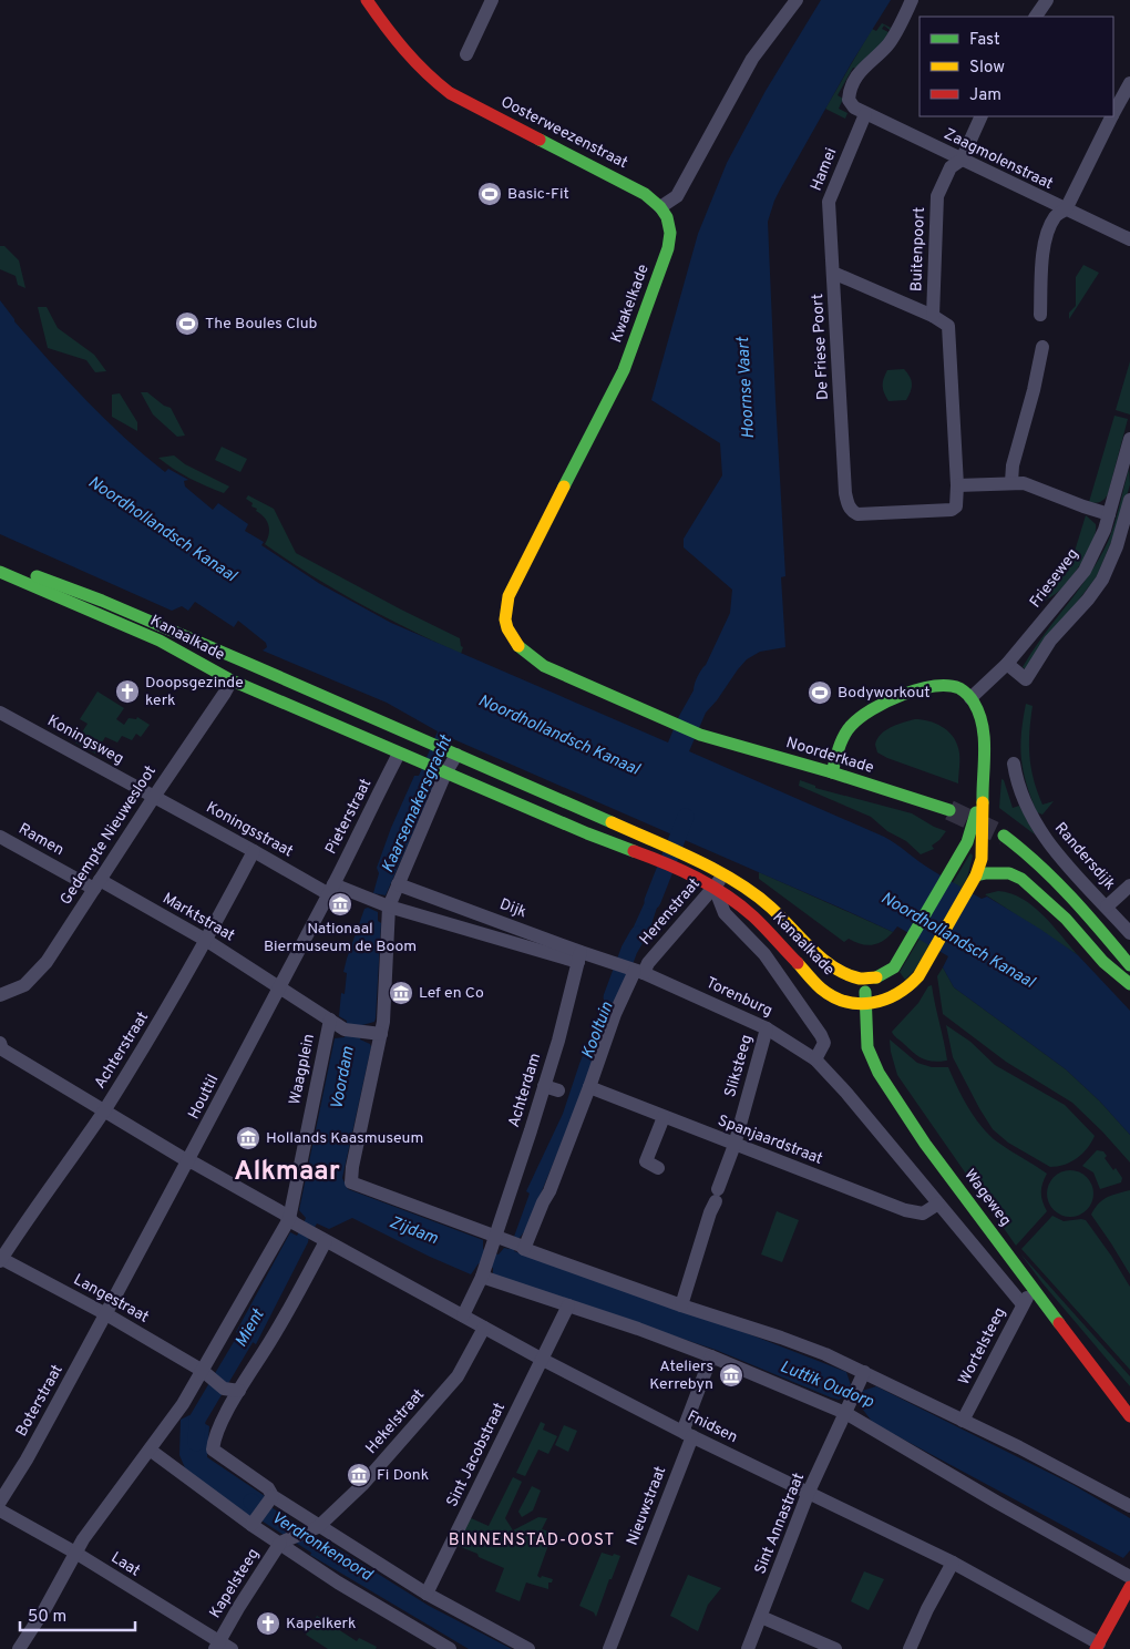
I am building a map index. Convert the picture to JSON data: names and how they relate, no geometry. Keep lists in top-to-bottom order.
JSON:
{
  "streets": {
    "street": [
      "Oosterweezenstraat",
      "Zaagmolenstraat",
      "Hamei",
      "Buitenpoort",
      "Kwakelkade",
      "De Friese Poort",
      "Frieseweg",
      "Kanaalkade",
      "Koningsweg",
      "Noorderkade",
      "Pieterstraat",
      "Koningsstraat",
      "Gedempte Nieuwesloot",
      "Ramen",
      "Randersdijk",
      "Dijk",
      "Herenstraat",
      "Marktstraat",
      "Torenburg",
      "Achterstraat",
      "Sliksteeg",
      "Waagplein",
      "Achterdam",
      "Houttil",
      "Spanjaardstraat",
      "Wageweg",
      "Langestraat",
      "Wortelsteeg",
      "Boterstraat",
      "Hekelstraat",
      "Fnidsen",
      "Sint Jacobstraat",
      "Nieuwstraat",
      "Sint Annastraat",
      "Laat",
      "Kapelsteeg"
    ]
  },
  "crossings": [
    ["Oosterweezenstraat", "Kwakelkade"],
    ["Zaagmolenstraat", "Hamei"],
    ["Zaagmolenstraat", "Buitenpoort"],
    ["Hamei", "De Friese Poort"],
    ["Buitenpoort", "De Friese Poort"],
    ["Kwakelkade", "Noorderkade"],
    ["Kanaalkade", "Pieterstraat"],
    ["Kanaalkade", "Gedempte Nieuwesloot"],
    ["Kanaalkade", "Herenstraat"],
    ["Kanaalkade", "Wageweg"],
    ["Koningsweg", "Koningsstraat"],
    ["Koningsweg", "Gedempte Nieuwesloot"],
    ["Pieterstraat", "Koningsstraat"],
    ["Pieterstraat", "Houttil"],
    ["Koningsstraat", "Gedempte Nieuwesloot"],
    ["Koningsstraat", "Dijk"],
    ["Koningsstraat", "Achterstraat"],
    ["Koningsstraat", "Houttil"],
    ["Gedempte Nieuwesloot", "Ramen"],
    ["Gedempte Nieuwesloot", "Marktstraat"],
    ["Ramen", "Marktstraat"],
    ["Dijk", "Herenstraat"],
    ["Dijk", "Torenburg"],
    ["Dijk", "Achterdam"],
    ["Herenstraat", "Torenburg"],
    ["Marktstraat", "Achterstraat"],
    ["Marktstraat", "Waagplein"],
    ["Marktstraat", "Houttil"],
    ["Torenburg", "Sliksteeg"],
    ["Achterstraat", "Langestraat"],
    ["Sliksteeg", "Spanjaardstraat"],
    ["Waagplein", "Houttil"],
    ["Waagplein", "Fnidsen"],
    ["Achterdam", "Fnidsen"],
    ["Houttil", "Langestraat"],
    ["Houttil", "Boterstraat"],
    ["Wageweg", "Wortelsteeg"],
    ["Langestraat", "Boterstraat"],
    ["Hekelstraat", "Fnidsen"],
    ["Fnidsen", "Sint Jacobstraat"],
    ["Fnidsen", "Nieuwstraat"],
    ["Fnidsen", "Sint Annastraat"],
    ["Laat", "Kapelsteeg"]
  ],
  "districts": ["Alkmaar", "BINNENSTAD-OOST"],
  "water": [
    "Hoornse Vaart",
    "Noordhollandsch Kanaal",
    "Kaarsemakersgracht",
    "Kooltuin",
    "Voordam",
    "Zijdam",
    "Mient",
    "Luttik Oudorp",
    "Verdronkenoord"
  ],
  "places": {
    "sports": ["Basic-Fit", "The Boules Club", "Bodyworkout"],
    "church": ["Doopsgezinde kerk", "Kapelkerk"],
    "museum": [
      "Nationaal Biermuseum de Boom",
      "Lef en Co",
      "Hollands Kaasmuseum",
      "Ateliers Kerrebyn",
      "Fi Donk"
    ]
  },
  "legend": ["Fast", "Slow", "Jam"],
  "scale_bar": "50 m"
}
